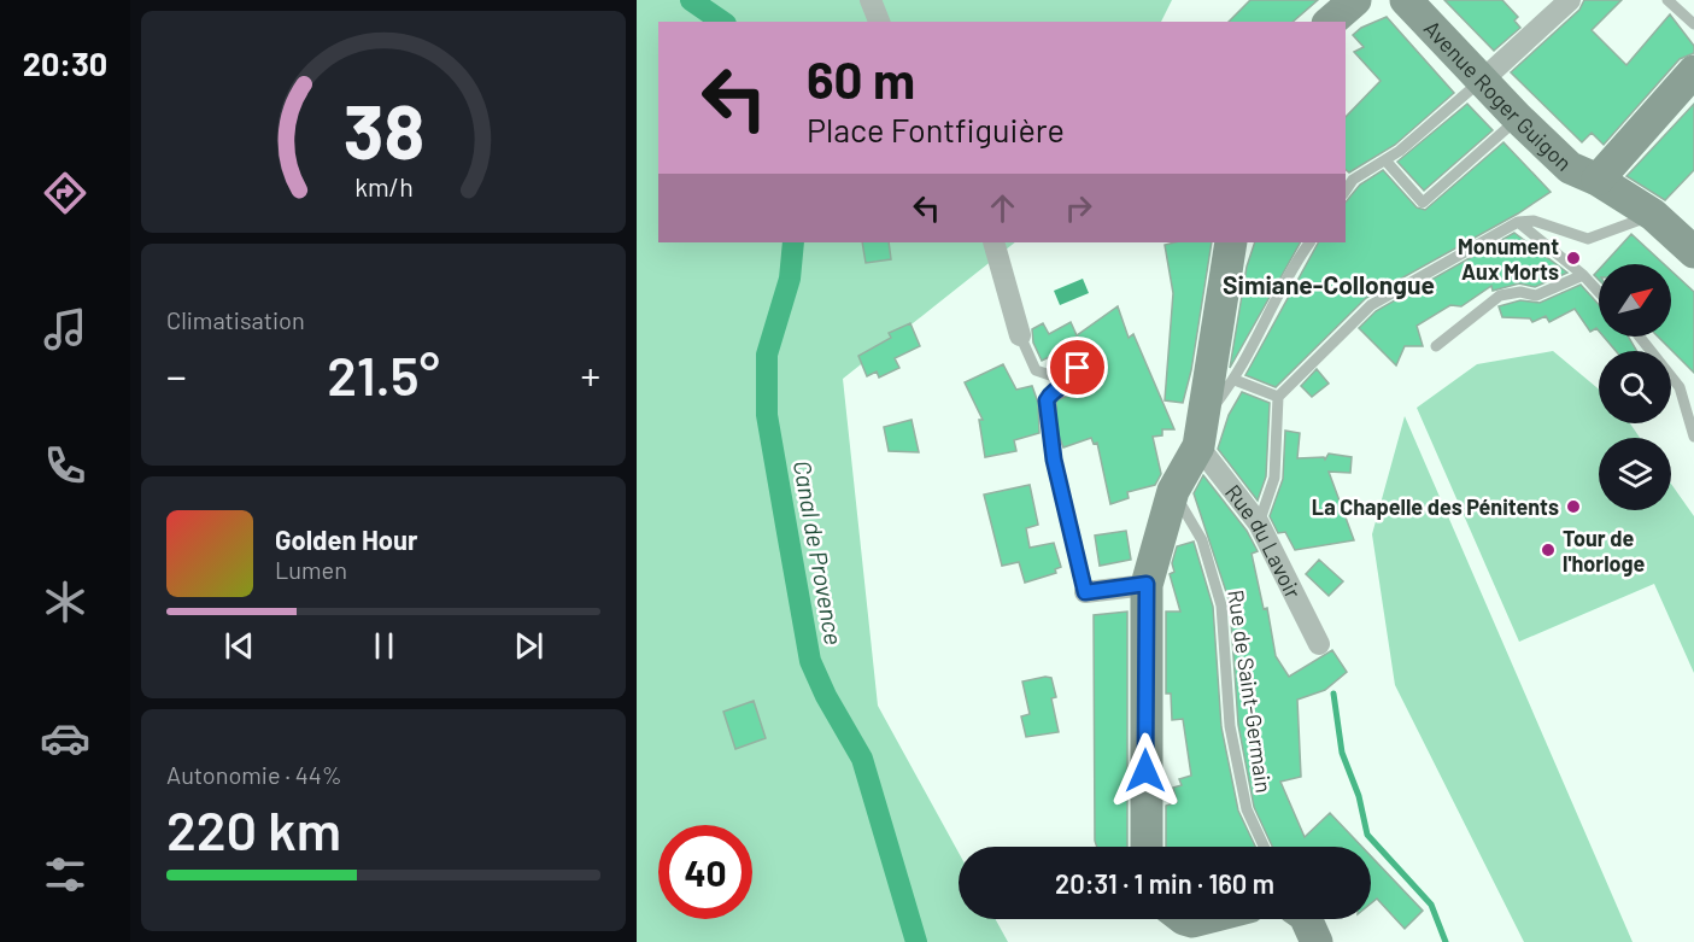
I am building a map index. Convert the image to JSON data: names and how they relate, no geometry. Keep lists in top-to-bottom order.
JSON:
{
  "streets": {
    "street": ["Avenue Roger Guigon", "Rue du Lavoir"],
    "lane": ["Rue de Saint-Germain"]
  },
  "districts": ["Simiane-Collongue"],
  "water": ["Canal de Provence"],
  "places": ["Monument Aux Morts", "La Chapelle des Pénitents", "Tour de l'horloge"],
  "north": "top right",
  "page": {
    "tabs": "20:30",
    "turn": ["60 m", "Place Fontfiguière"],
    "tile": [
      "Climatisation",
      ["Autonomie · 44%", "220 km"]
    ],
    "heat": ["−", "21.5°", "+"],
    "song": ["Golden Hour", "Lumen"],
    "limit": "40",
    "trip": "20:31 · 1 min · 160 m",
    "gauge": ["38", "km/h"]
  }
}
